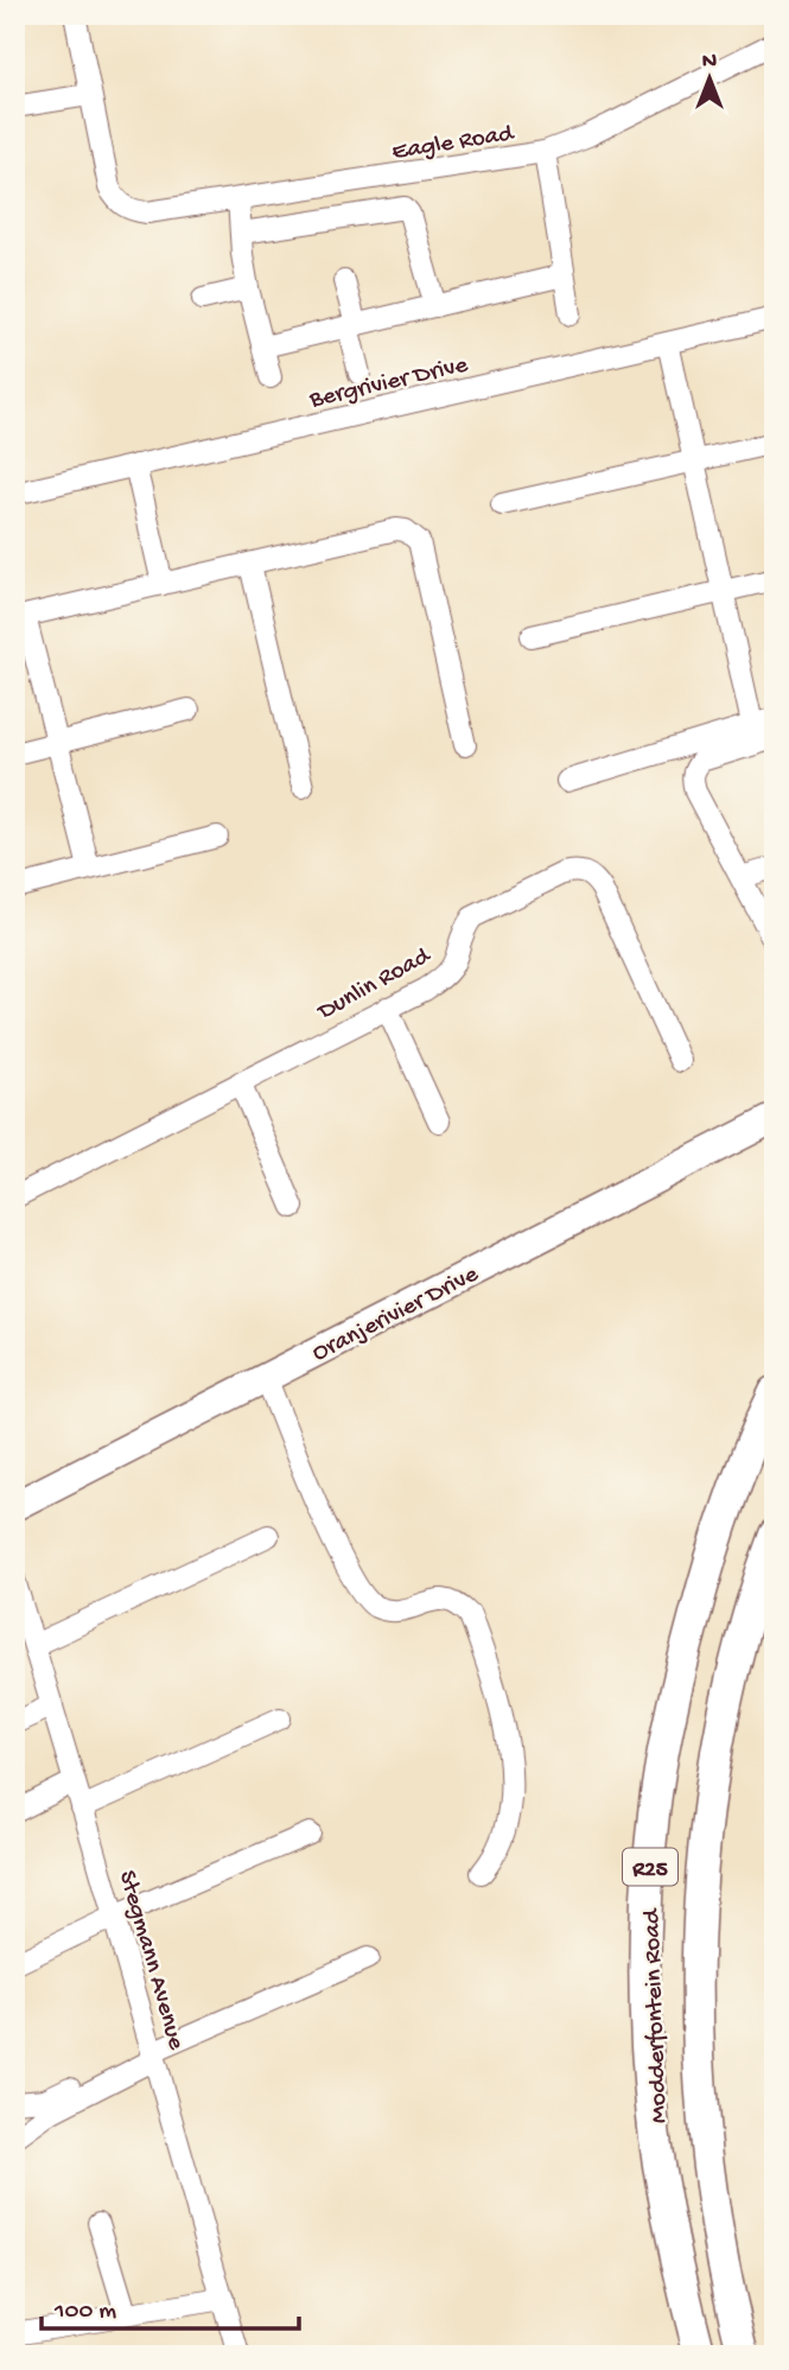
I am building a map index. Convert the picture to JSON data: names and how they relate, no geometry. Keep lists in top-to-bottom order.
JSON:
{
  "streets": {
    "main road": ["R25", "Modderfontein Road"],
    "street": [
      "Eagle Road",
      "Bergrivier Drive",
      "Dunlin Road",
      "Oranjerivier Drive",
      "Stegmann Avenue"
    ]
  },
  "scale_bar": "100 m",
  "north": "top"
}
